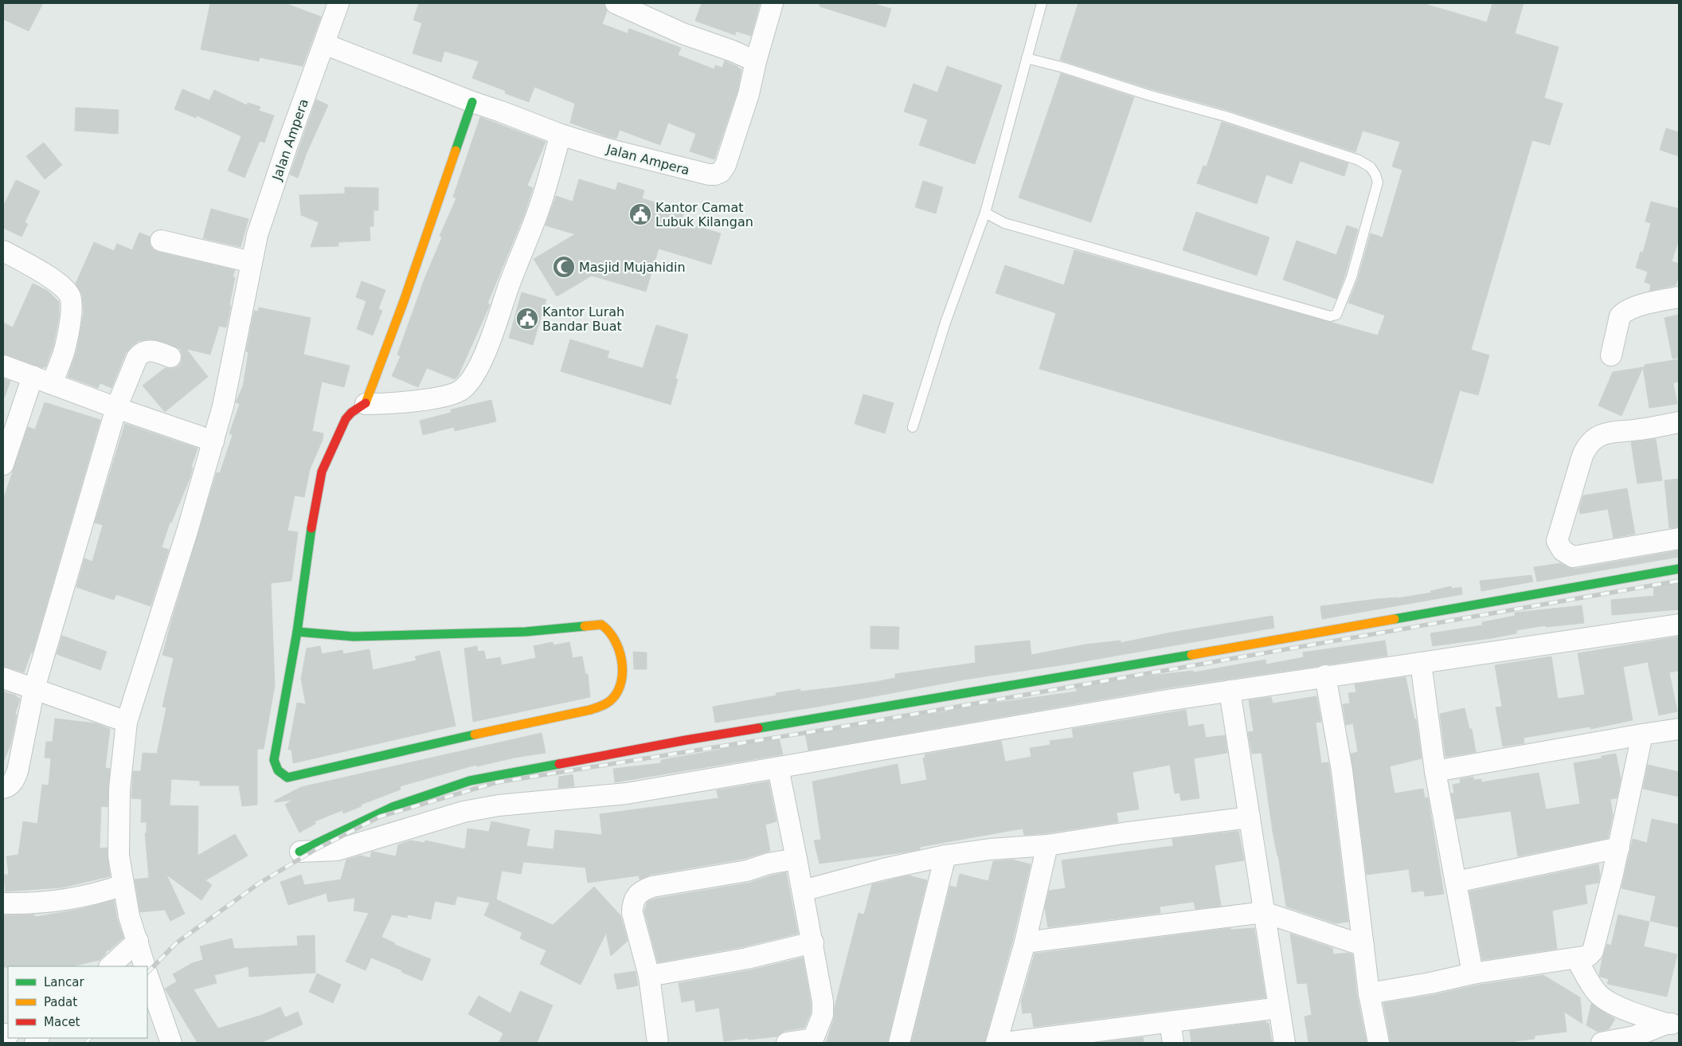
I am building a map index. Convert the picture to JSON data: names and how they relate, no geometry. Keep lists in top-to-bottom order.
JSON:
{
  "streets": {
    "street": ["Jalan Ampera"]
  },
  "places": {
    "public building": ["Kantor Camat Lubuk Kilangan", "Kantor Lurah Bandar Buat"],
    "mosque": ["Masjid Mujahidin"]
  },
  "legend": ["Lancar", "Padat", "Macet"]
}
